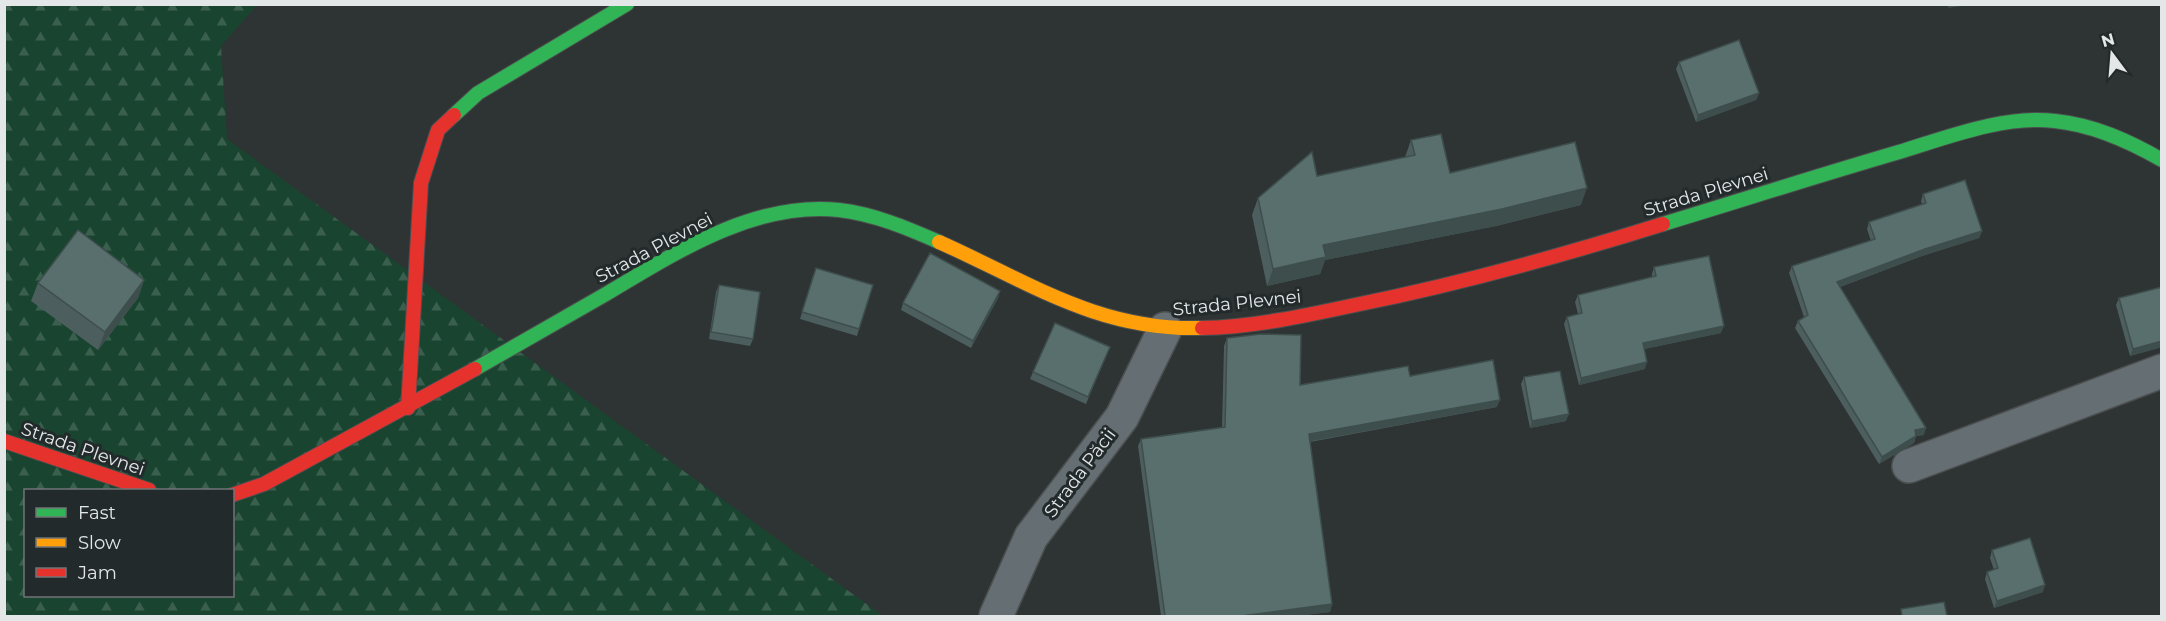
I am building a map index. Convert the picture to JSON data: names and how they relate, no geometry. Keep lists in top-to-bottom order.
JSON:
{
  "streets": {
    "main road": ["Strada Plevnei"],
    "street": ["Strada Păcii"]
  },
  "crossings": [
    ["Strada Plevnei", "Strada Păcii"]
  ],
  "legend": ["Fast", "Slow", "Jam"],
  "north": "top"
}
